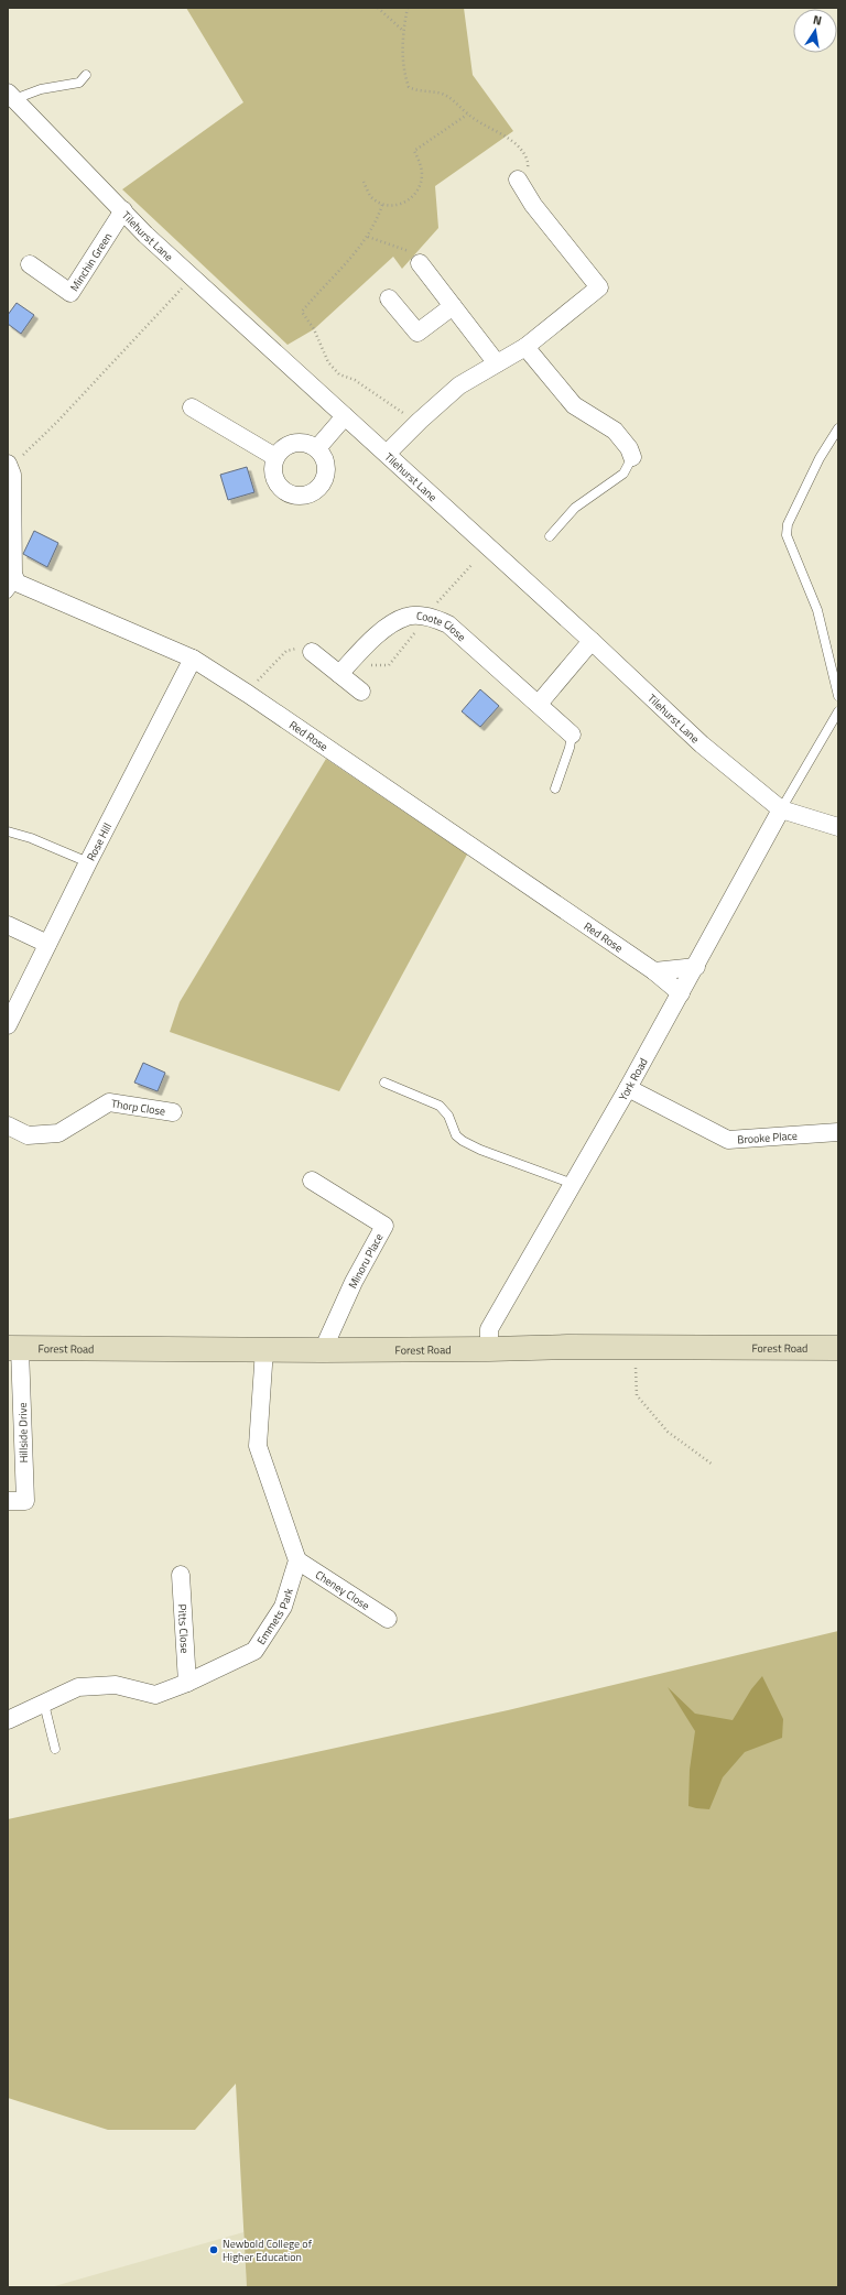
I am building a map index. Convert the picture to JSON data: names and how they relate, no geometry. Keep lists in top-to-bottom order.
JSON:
{
  "streets": {
    "main road": ["Forest Road"],
    "street": [
      "Tilehurst Lane",
      "Minchin Green",
      "Coote Close",
      "Red Rose",
      "Rose Hill",
      "York Road",
      "Thorp Close",
      "Brooke Place",
      "Minoru Place",
      "Hillside Drive",
      "Cheney Close",
      "Emmets Park",
      "Pitts Close"
    ]
  },
  "crossings": [
    ["Tilehurst Lane", "Minchin Green"],
    ["Tilehurst Lane", "York Road"],
    ["Red Rose", "Rose Hill"],
    ["Red Rose", "York Road"],
    ["York Road", "Brooke Place"],
    ["York Road", "Forest Road"],
    ["Minoru Place", "Forest Road"],
    ["Forest Road", "Hillside Drive"],
    ["Cheney Close", "Emmets Park"],
    ["Emmets Park", "Pitts Close"]
  ],
  "places": ["Newbold College of Higher Education"],
  "north": "top"
}
